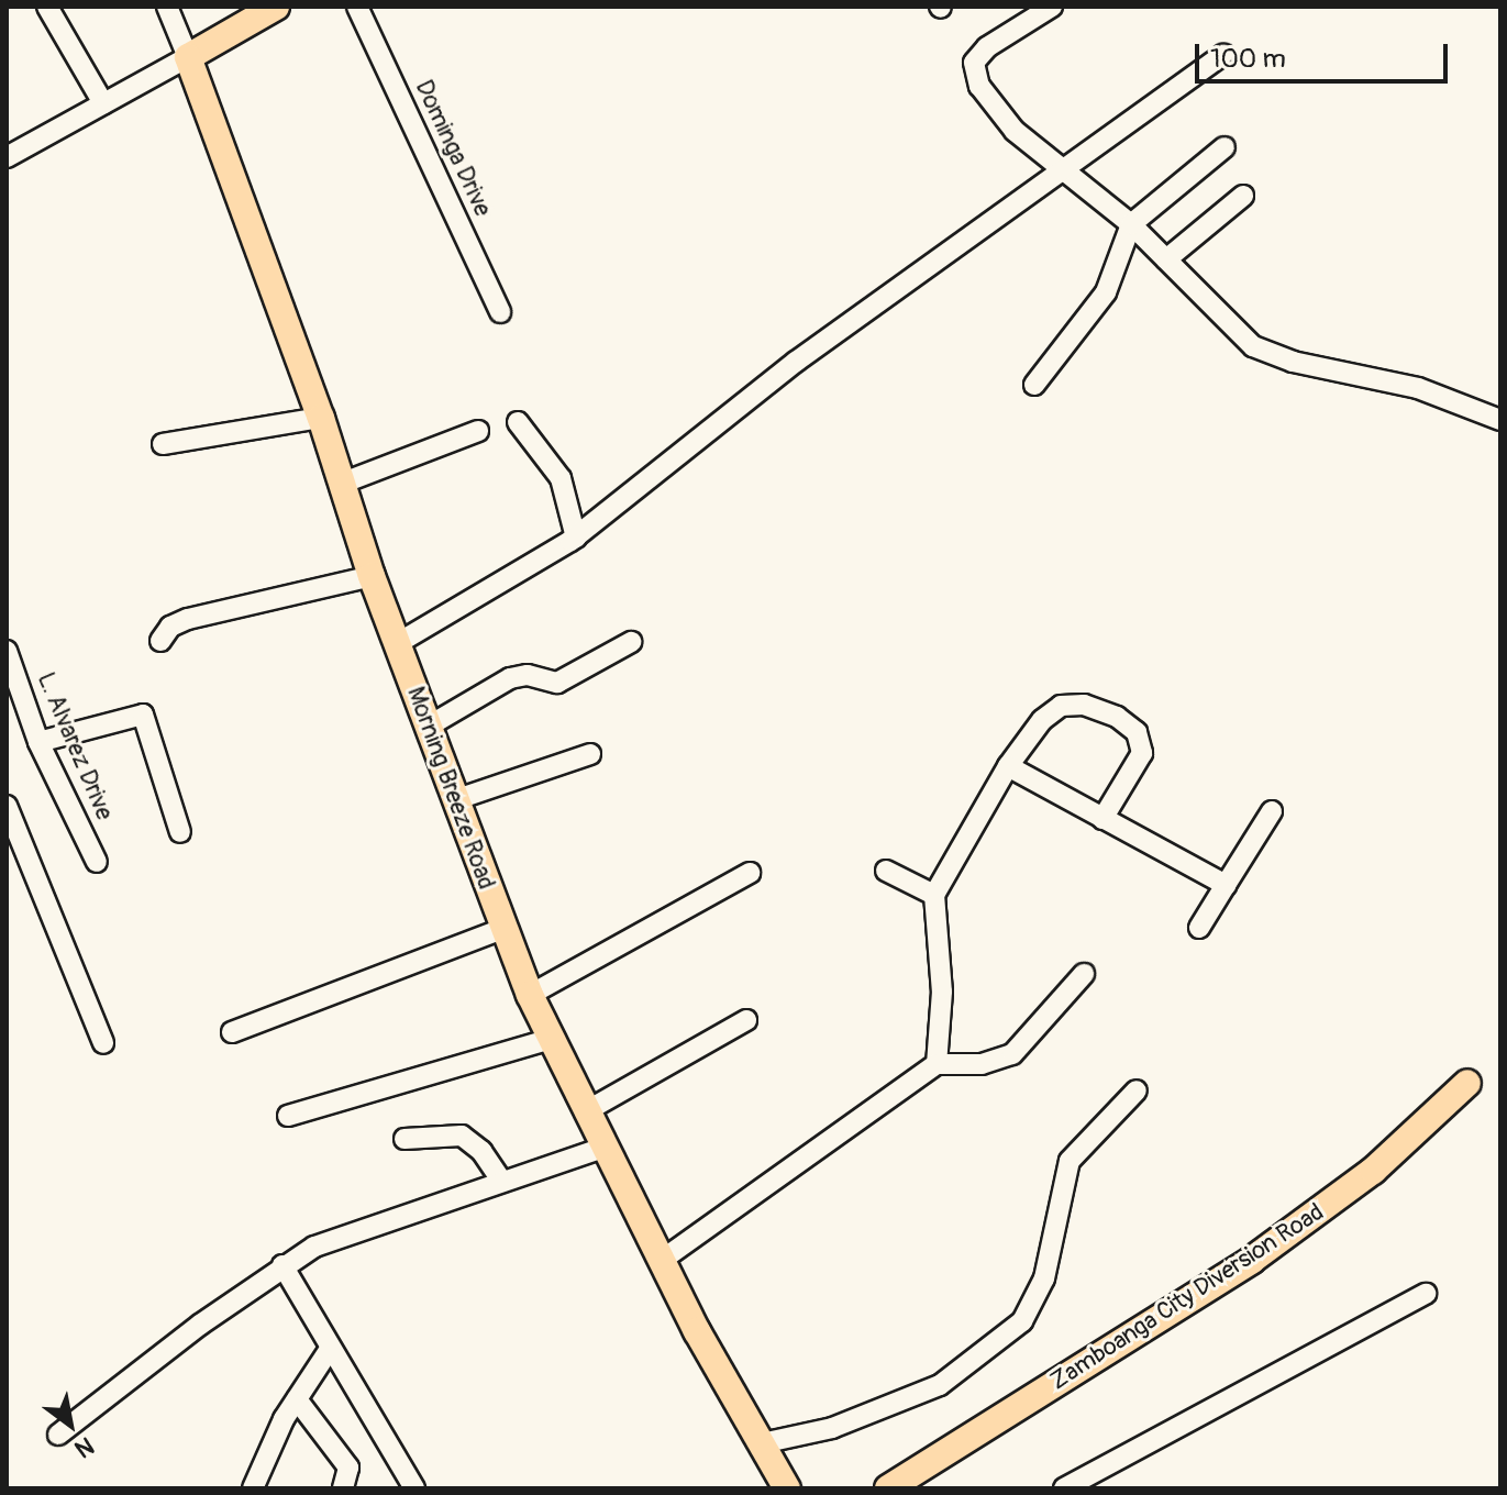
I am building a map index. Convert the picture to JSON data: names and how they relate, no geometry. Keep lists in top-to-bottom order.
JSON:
{
  "streets": {
    "main road": ["Morning Breeze Road", "Zamboanga City Diversion Road"],
    "street": ["Dominga Drive", "L. Alvarez Drive"]
  },
  "scale_bar": "100 m",
  "north": "bottom right"
}
